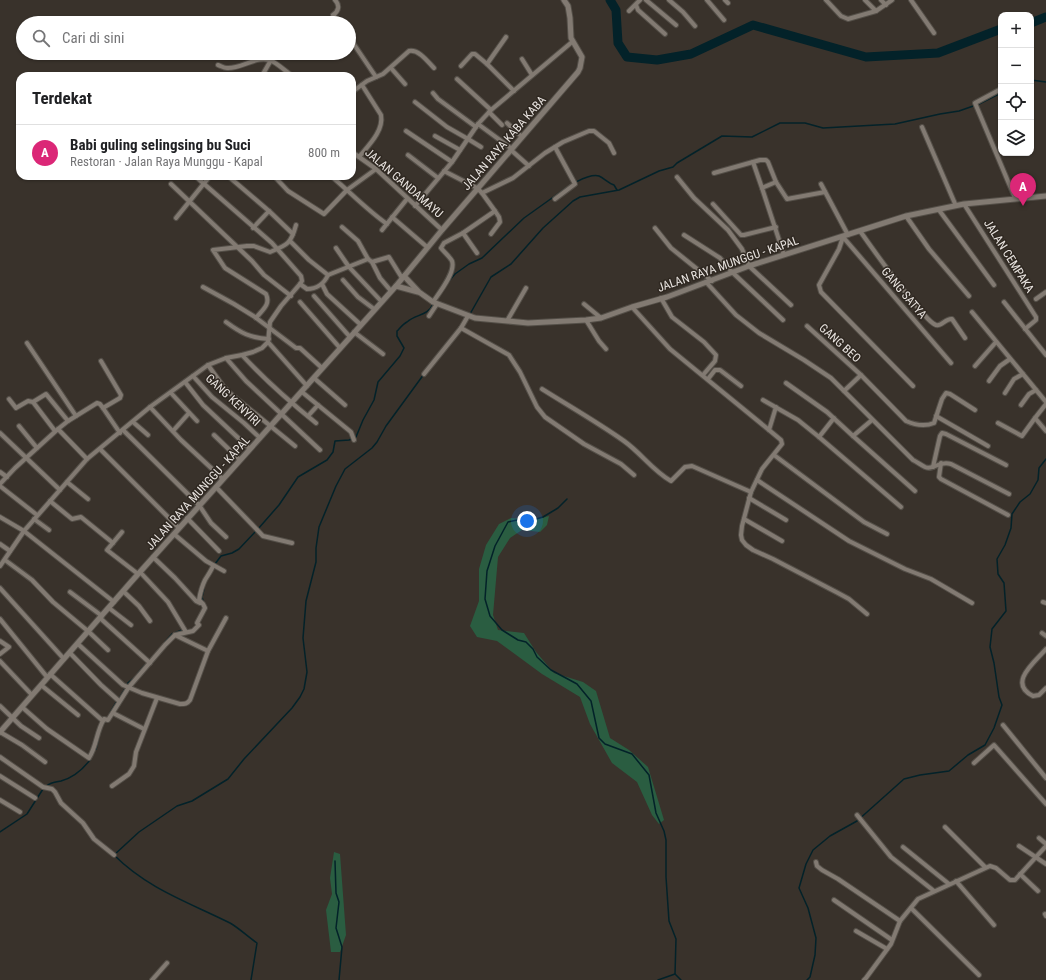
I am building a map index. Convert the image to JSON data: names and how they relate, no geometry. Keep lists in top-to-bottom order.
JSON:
{
  "streets": {
    "street": [
      "JALAN RAYA KABA KABA",
      "JALAN GANDAMAYU",
      "JALAN CEMPAKA",
      "JALAN RAYA MUNGGU - KAPAL",
      "GANG SATYA",
      "GANG BEO",
      "GANG KENYIRI"
    ]
  },
  "crossings": [
    ["JALAN RAYA KABA KABA", "JALAN GANDAMAYU"],
    ["JALAN RAYA KABA KABA", "JALAN RAYA MUNGGU - KAPAL"],
    ["JALAN CEMPAKA", "JALAN RAYA MUNGGU - KAPAL"],
    ["JALAN RAYA MUNGGU - KAPAL", "GANG SATYA"],
    ["JALAN RAYA MUNGGU - KAPAL", "GANG KENYIRI"]
  ],
  "page": {
    "map_buttons": ["+", "−"],
    "search": "Cari di sini",
    "heading": "Terdekat",
    "list": [
      {
        "mark": "A",
        "name": "Babi guling selingsing bu Suci",
        "note": "Restoran · Jalan Raya Munggu - Kapal",
        "value": "800 m"
      }
    ],
    "pins": "A"
  }
}
